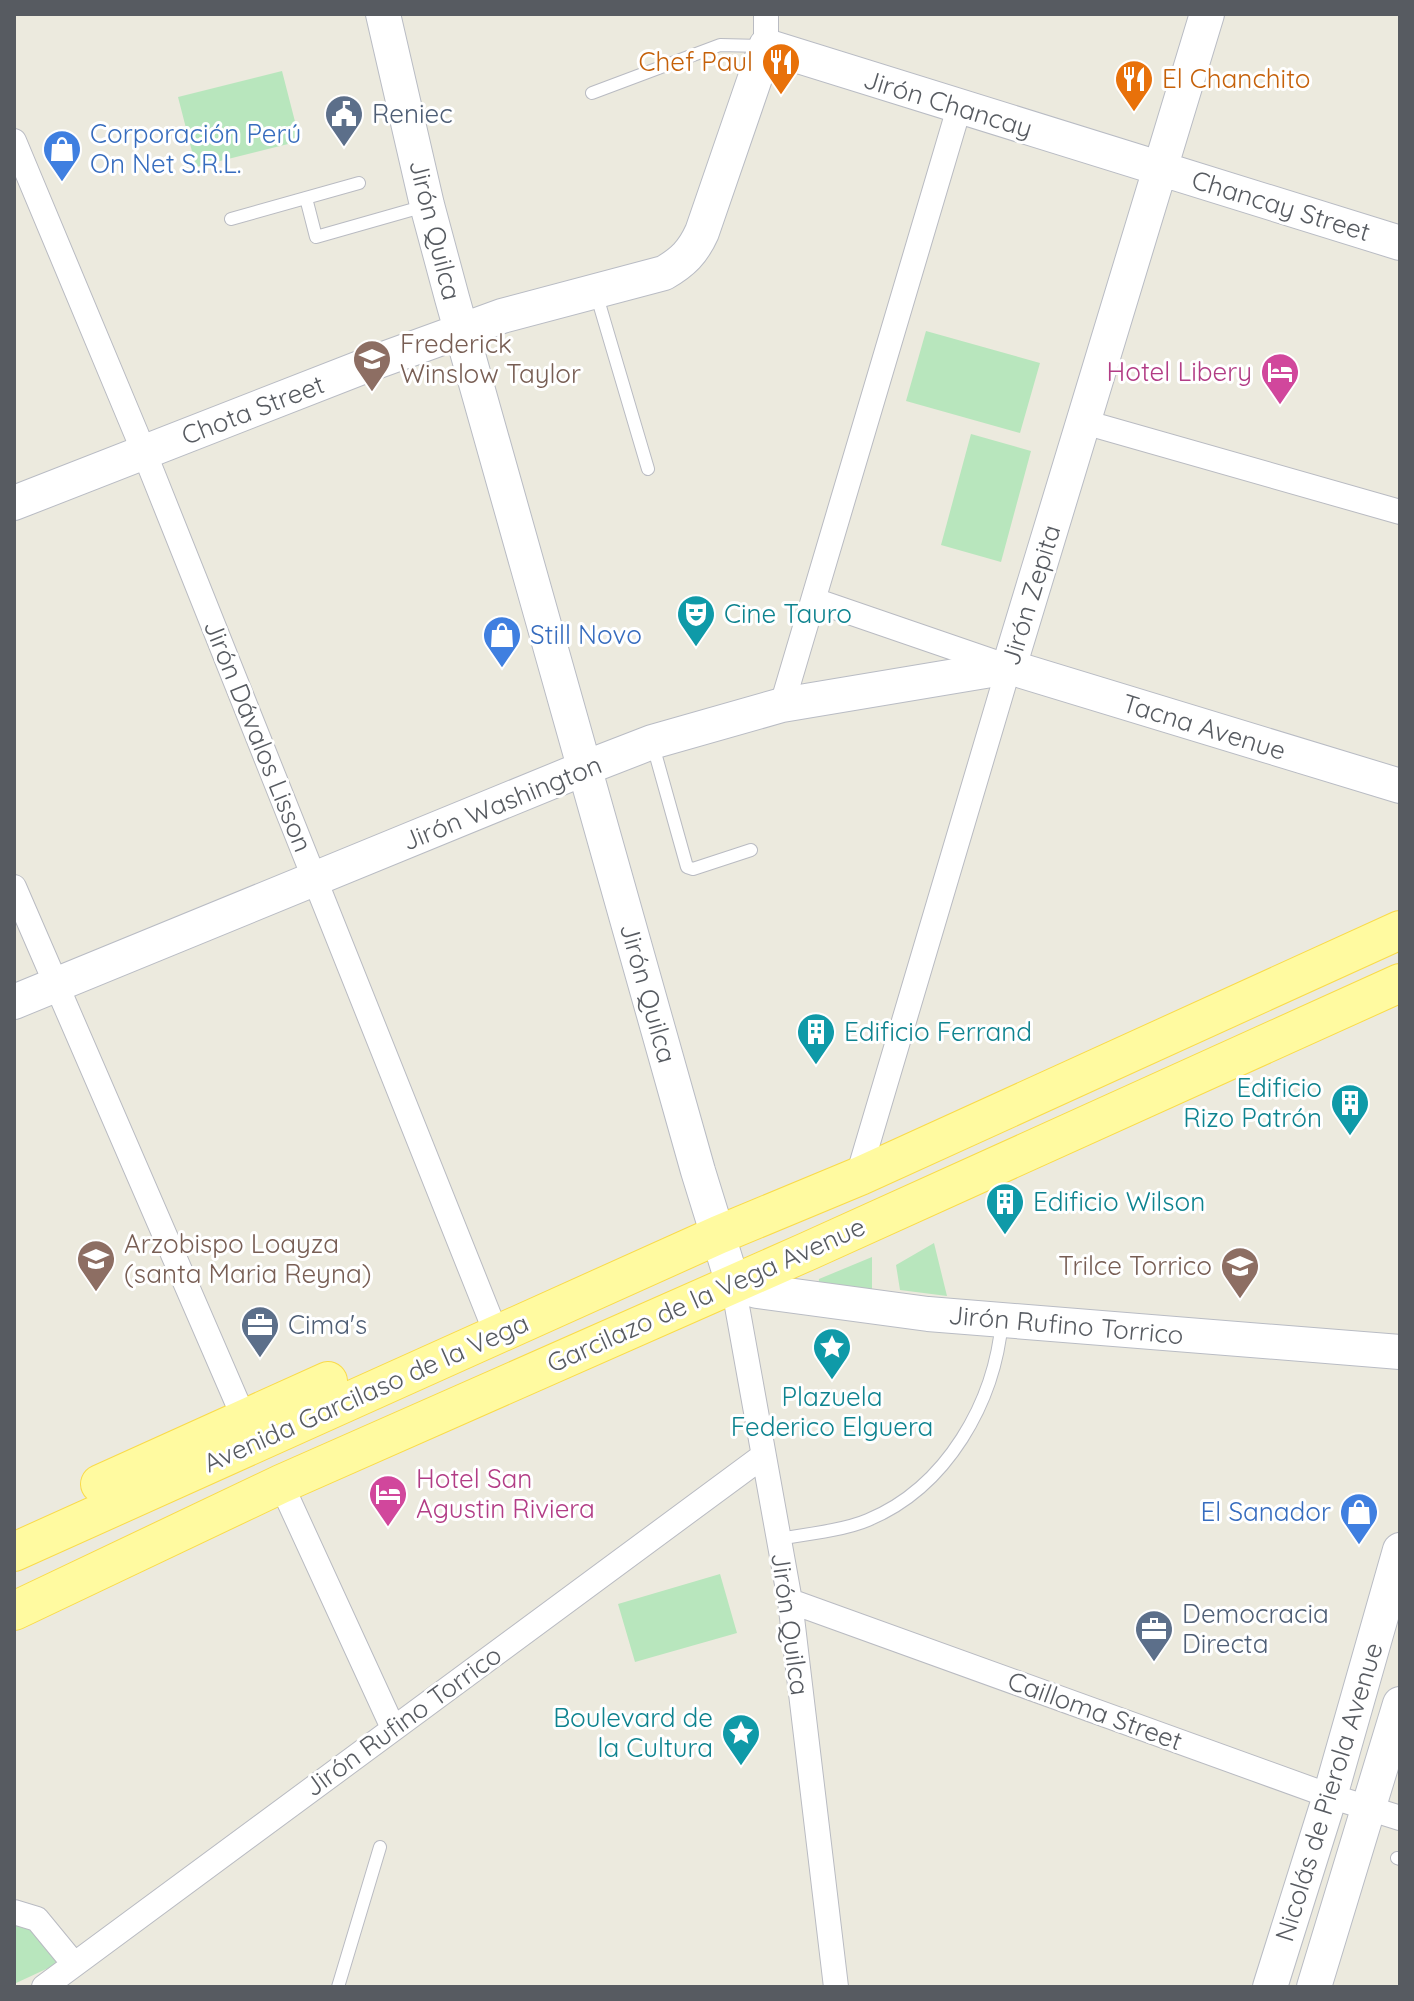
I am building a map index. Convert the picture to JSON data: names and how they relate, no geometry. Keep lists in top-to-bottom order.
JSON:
{
  "streets": {
    "main road": ["Garcilazo de la Vega Avenue", "Avenida Garcilaso de la Vega"],
    "street": [
      "Jirón Chancay",
      "Chancay Street",
      "Jirón Quilca",
      "Chota Street",
      "Jirón Zepita",
      "Tacna Avenue",
      "Jirón Dávalos Lisson",
      "Jirón Washington",
      "Jirón Rufino Torrico",
      "Cailloma Street",
      "Nicolás de Pierola Avenue"
    ]
  },
  "crossings": [
    ["Jirón Chancay", "Chancay Street"],
    ["Jirón Chancay", "Chota Street"],
    ["Jirón Chancay", "Jirón Zepita"],
    ["Chancay Street", "Jirón Zepita"],
    ["Jirón Quilca", "Chota Street"],
    ["Jirón Quilca", "Jirón Washington"],
    ["Jirón Quilca", "Garcilazo de la Vega Avenue"],
    ["Jirón Quilca", "Jirón Rufino Torrico"],
    ["Jirón Quilca", "Cailloma Street"],
    ["Chota Street", "Jirón Dávalos Lisson"],
    ["Jirón Zepita", "Tacna Avenue"],
    ["Jirón Zepita", "Jirón Washington"],
    ["Jirón Zepita", "Garcilazo de la Vega Avenue"],
    ["Tacna Avenue", "Jirón Washington"],
    ["Jirón Dávalos Lisson", "Jirón Washington"],
    ["Jirón Dávalos Lisson", "Garcilazo de la Vega Avenue"],
    ["Garcilazo de la Vega Avenue", "Jirón Rufino Torrico"],
    ["Garcilazo de la Vega Avenue", "Avenida Garcilaso de la Vega"],
    ["Cailloma Street", "Nicolás de Pierola Avenue"]
  ],
  "places": {
    "restaurant": ["Chef Paul", "El Chanchito"],
    "public building": ["Reniec"],
    "shop": ["Corporación Perú On Net S.R.L.", "Still Novo", "El Sanador"],
    "school or university": ["Frederick Winslow Taylor", "Arzobispo Loayza (santa Maria Reyna)", "Trilce Torrico"],
    "hotel": ["Hotel Libery", "Hotel San Agustin Riviera"],
    "theatre": ["Cine Tauro"],
    "building": ["Edificio Ferrand", "Edificio Rizo Patrón", "Edificio Wilson"],
    "office": ["Cima's", "Democracia Directa"],
    "place": ["Plazuela Federico Elguera", "Boulevard de la Cultura"]
  }
}
